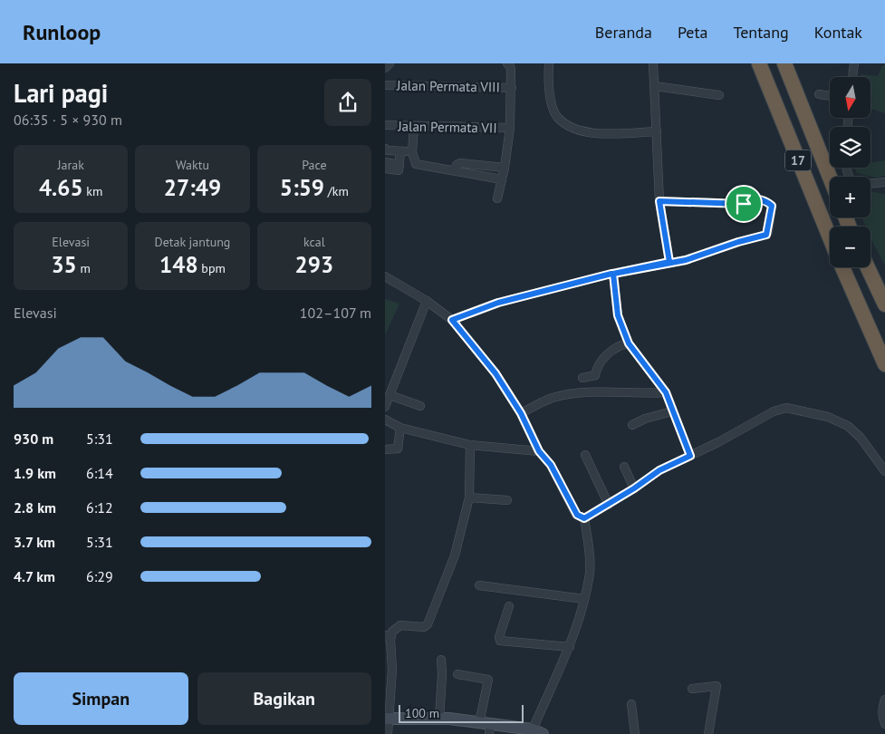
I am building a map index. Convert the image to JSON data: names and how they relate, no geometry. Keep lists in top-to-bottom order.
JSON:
{
  "streets": {
    "highway": ["17"],
    "street": ["Jalan Permata VIII", "Jalan Permata VII"]
  },
  "scale_bar": "100 m",
  "north": "bottom",
  "page": {
    "header": "Runloop",
    "nav": [
      "Beranda",
      "Peta",
      "Tentang",
      "Kontak"
    ],
    "heading": ["Lari pagi", "06:35 · 5 × 930 m"],
    "map_buttons": ["+", "−"],
    "stats": [
      ["Jarak", "4.65 km"],
      ["Waktu", "27:49"],
      ["Pace", "5:59 /km"],
      ["Elevasi", "35 m"],
      ["Detak jantung", "148 bpm"],
      ["kcal", "293"]
    ],
    "chart": ["Elevasi", "102–107 m"],
    "list": [
      {
        "name": "930 m",
        "note": "5:31"
      },
      {
        "name": "1.9 km",
        "note": "6:14"
      },
      {
        "name": "2.8 km",
        "note": "6:12"
      },
      {
        "name": "3.7 km",
        "note": "5:31"
      },
      {
        "name": "4.7 km",
        "note": "6:29"
      }
    ],
    "buttons": ["Simpan", "Bagikan"],
    "scale": "100 m"
  }
}
